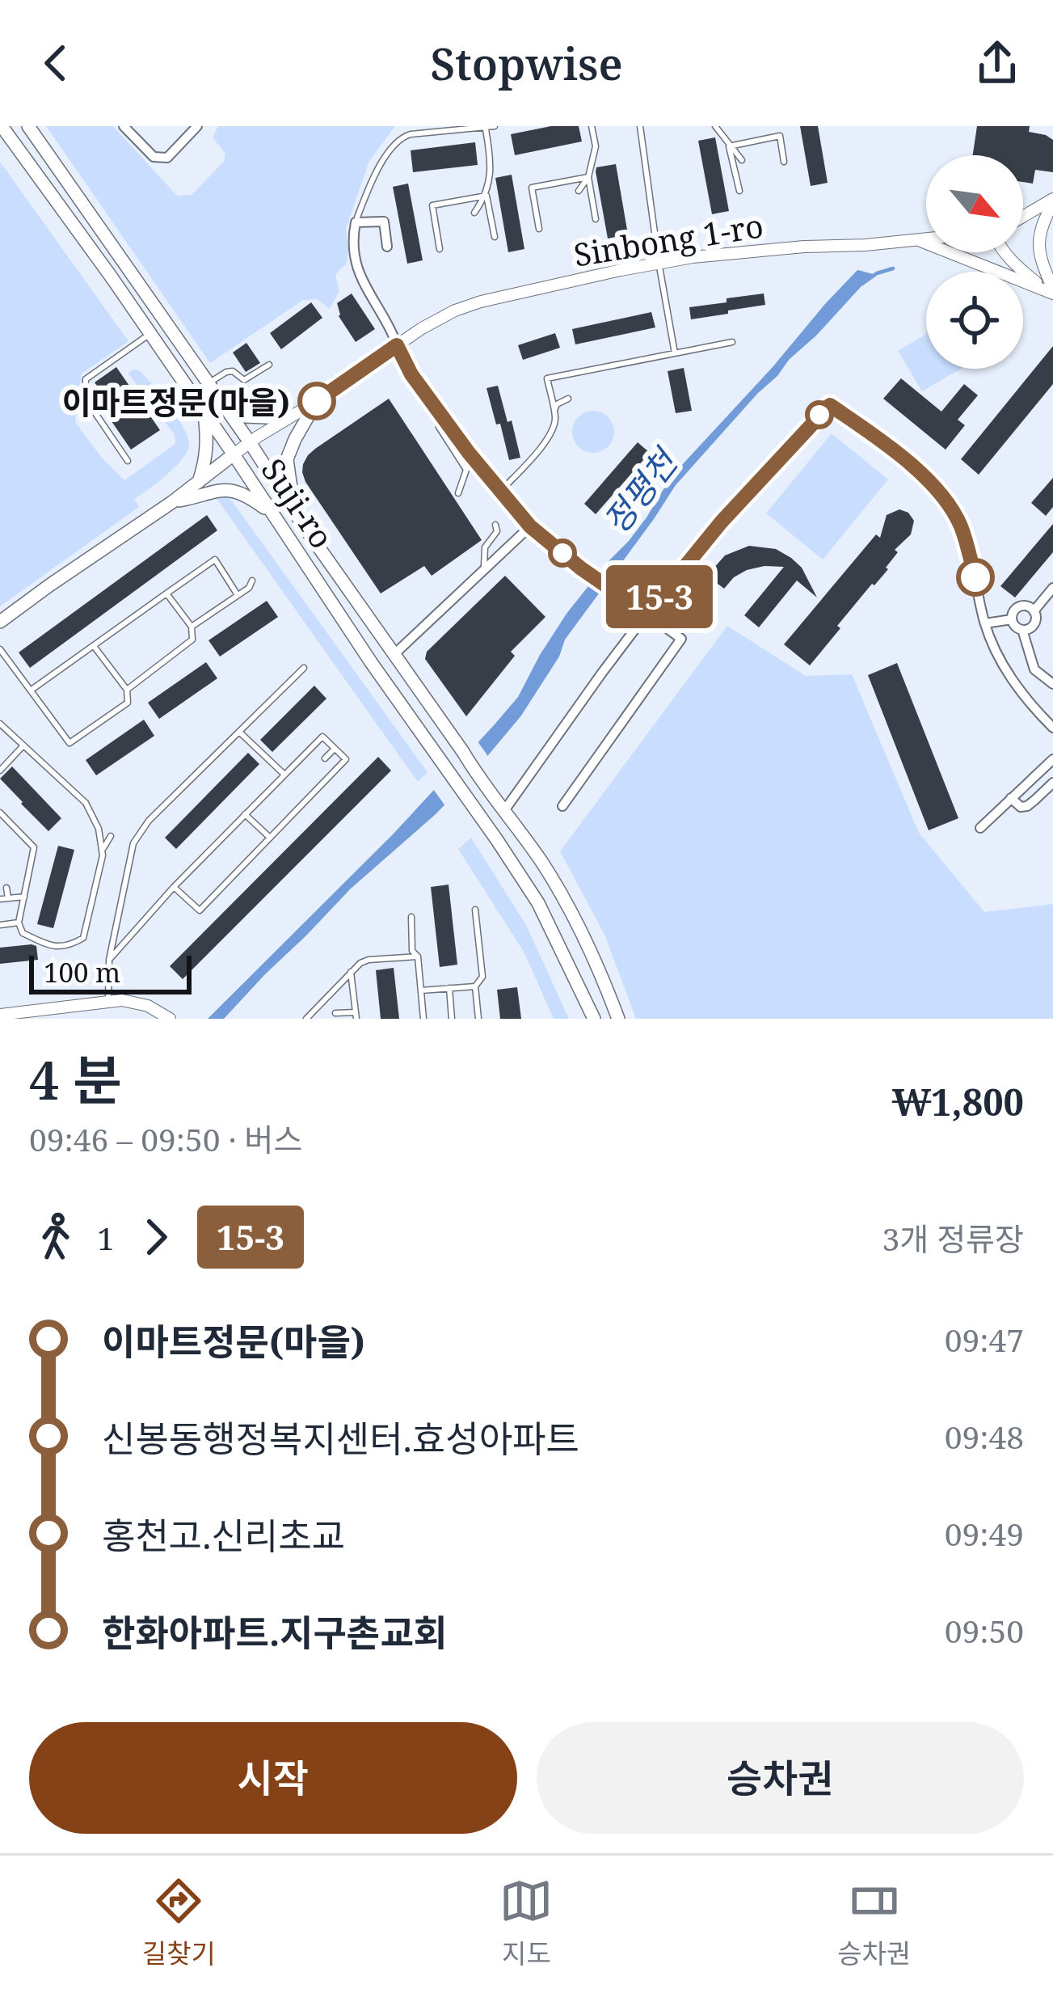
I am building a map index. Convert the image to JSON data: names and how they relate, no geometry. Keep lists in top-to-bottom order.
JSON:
{
  "streets": {
    "main road": ["Suji-ro"],
    "street": ["Sinbong 1-ro"]
  },
  "crossings": [
    ["Sinbong 1-ro", "Suji-ro"]
  ],
  "water": ["정평천"],
  "places": ["이마트정문(마을)"],
  "lines": ["bus line 15-3"],
  "scale_bar": "100 m",
  "north": "bottom right",
  "page": {
    "header": "Stopwise",
    "on_map": "15-3",
    "scale": "100 m",
    "heading": ["4 분", "09:46 – 09:50 · 버스", "₩1,800"],
    "legs": ["1", "15-3", "3개 정류장"],
    "list": [
      {
        "name": "이마트정문(마을)",
        "value": "09:47"
      },
      {
        "name": "신봉동행정복지센터.효성아파트",
        "value": "09:48"
      },
      {
        "name": "홍천고.신리초교",
        "value": "09:49"
      },
      {
        "name": "한화아파트.지구촌교회",
        "value": "09:50"
      }
    ],
    "buttons": ["시작", "승차권"],
    "tabs": ["길찾기", "지도", "승차권"]
  }
}
